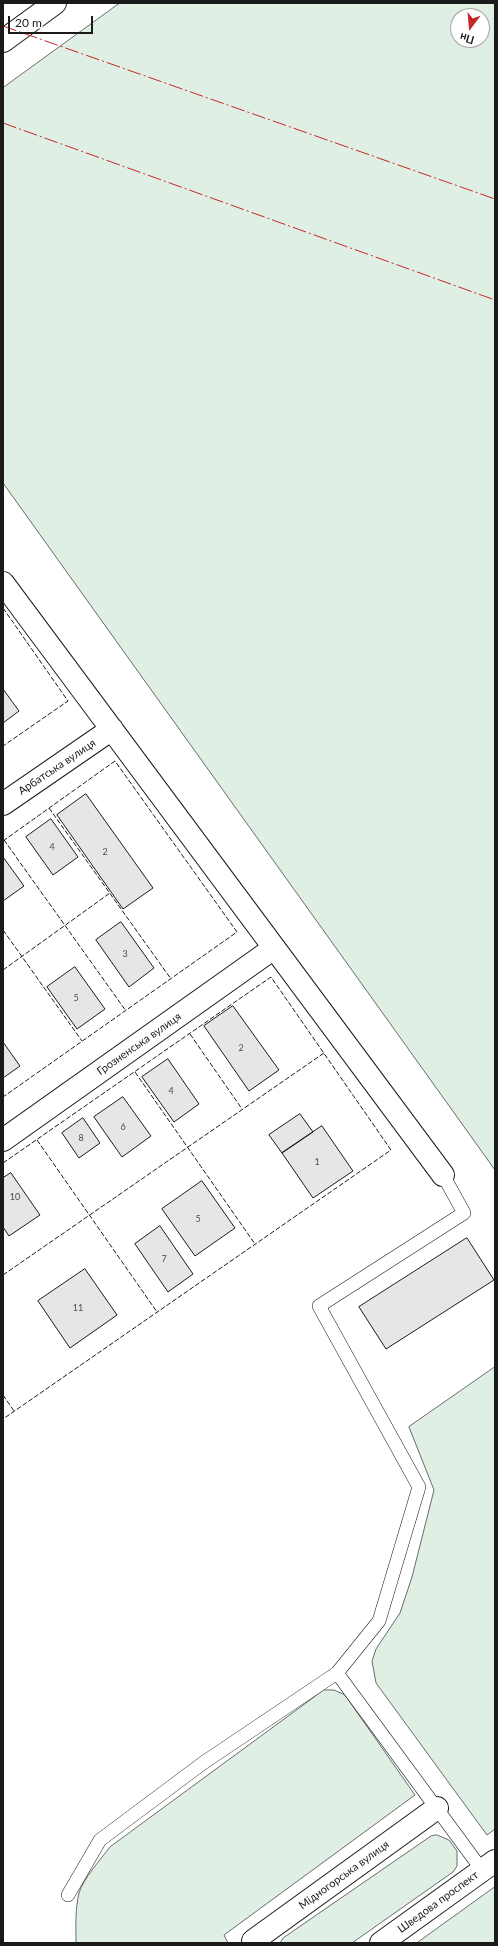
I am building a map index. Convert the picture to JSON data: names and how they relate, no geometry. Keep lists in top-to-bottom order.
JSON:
{
  "streets": {
    "street": [
      "Арбатська вулиця",
      "Грозненська вулиця",
      "Мідногорська вулиця",
      "Шведова проспект"
    ]
  },
  "house_numbers": [
    "4",
    "2",
    "3",
    "5",
    "2",
    "4",
    "6",
    "8",
    "1",
    "10",
    "5",
    "7",
    "11"
  ],
  "scale_bar": "20 m",
  "north": "bottom"
}
